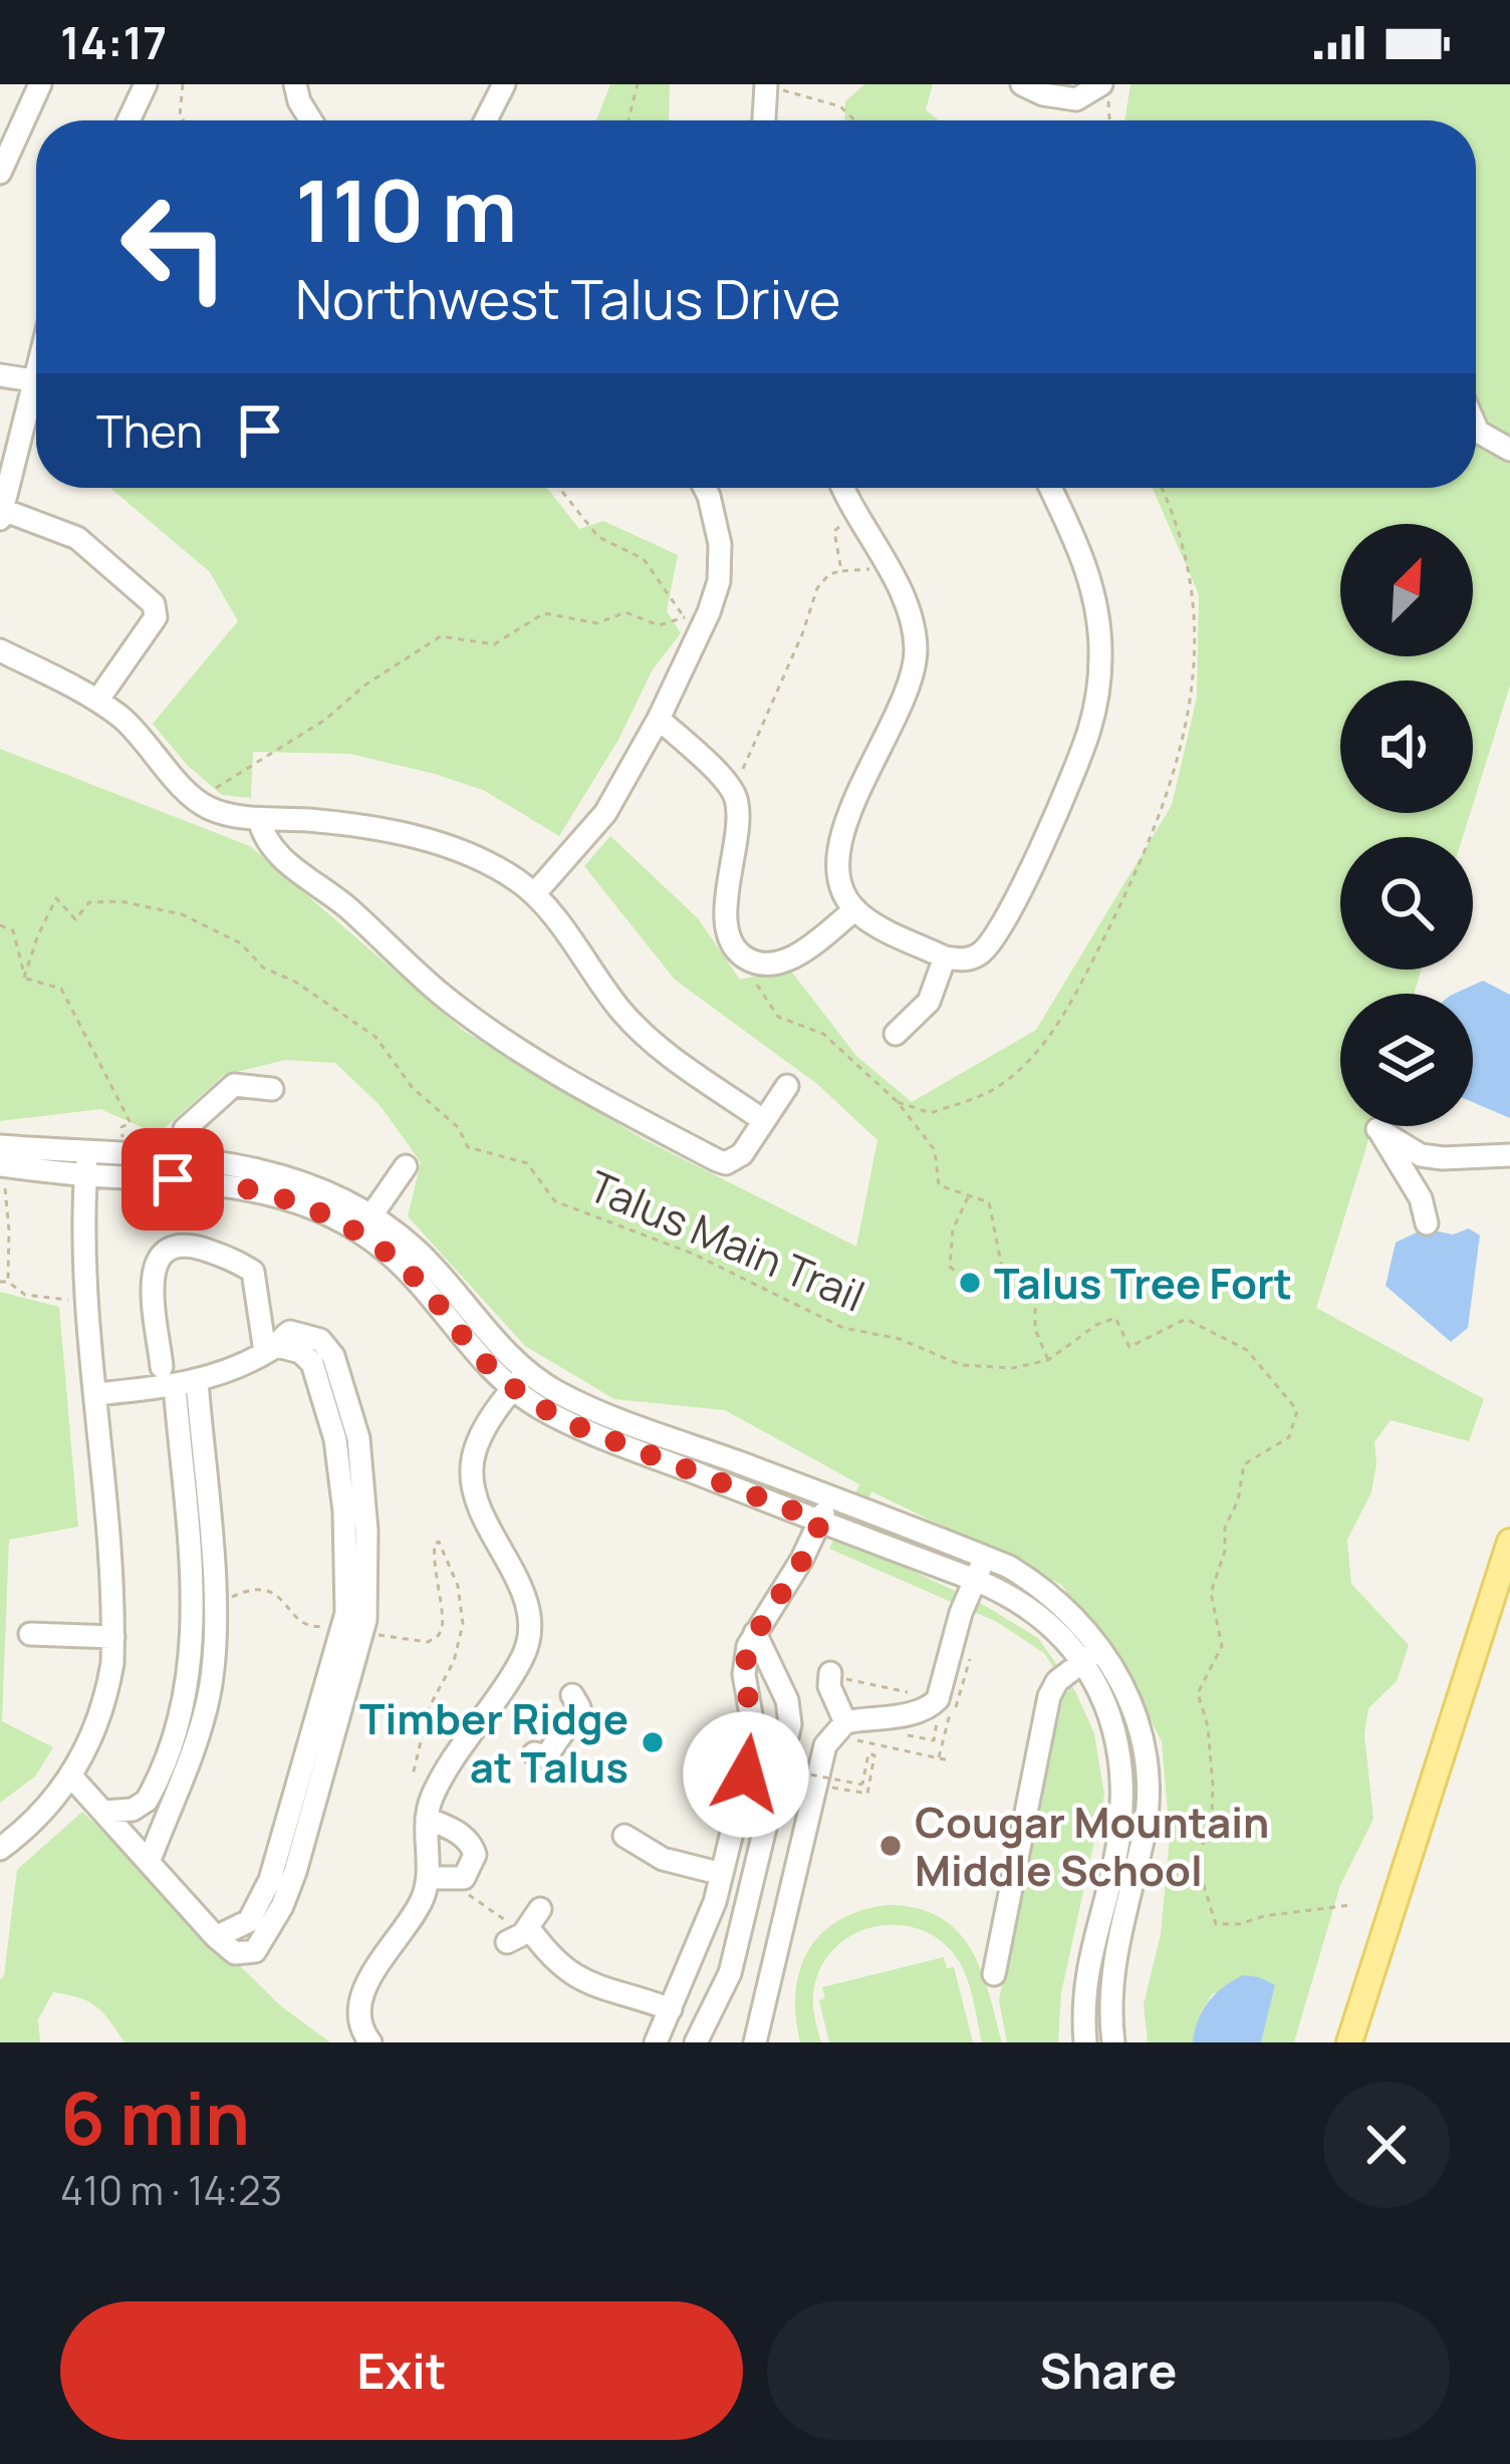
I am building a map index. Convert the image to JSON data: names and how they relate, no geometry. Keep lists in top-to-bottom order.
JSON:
{
  "streets": {
    "path": ["Talus Main Trail"]
  },
  "places": ["Talus Tree Fort", "Timber Ridge at Talus", "Cougar Mountain Middle School"],
  "north": "top right",
  "page": {
    "status": "14:17",
    "turn": ["110 m", "Northwest Talus Drive"],
    "then": "Then",
    "heading": ["6 min", "410 m · 14:23"],
    "buttons": ["Exit", "Share"]
  }
}
